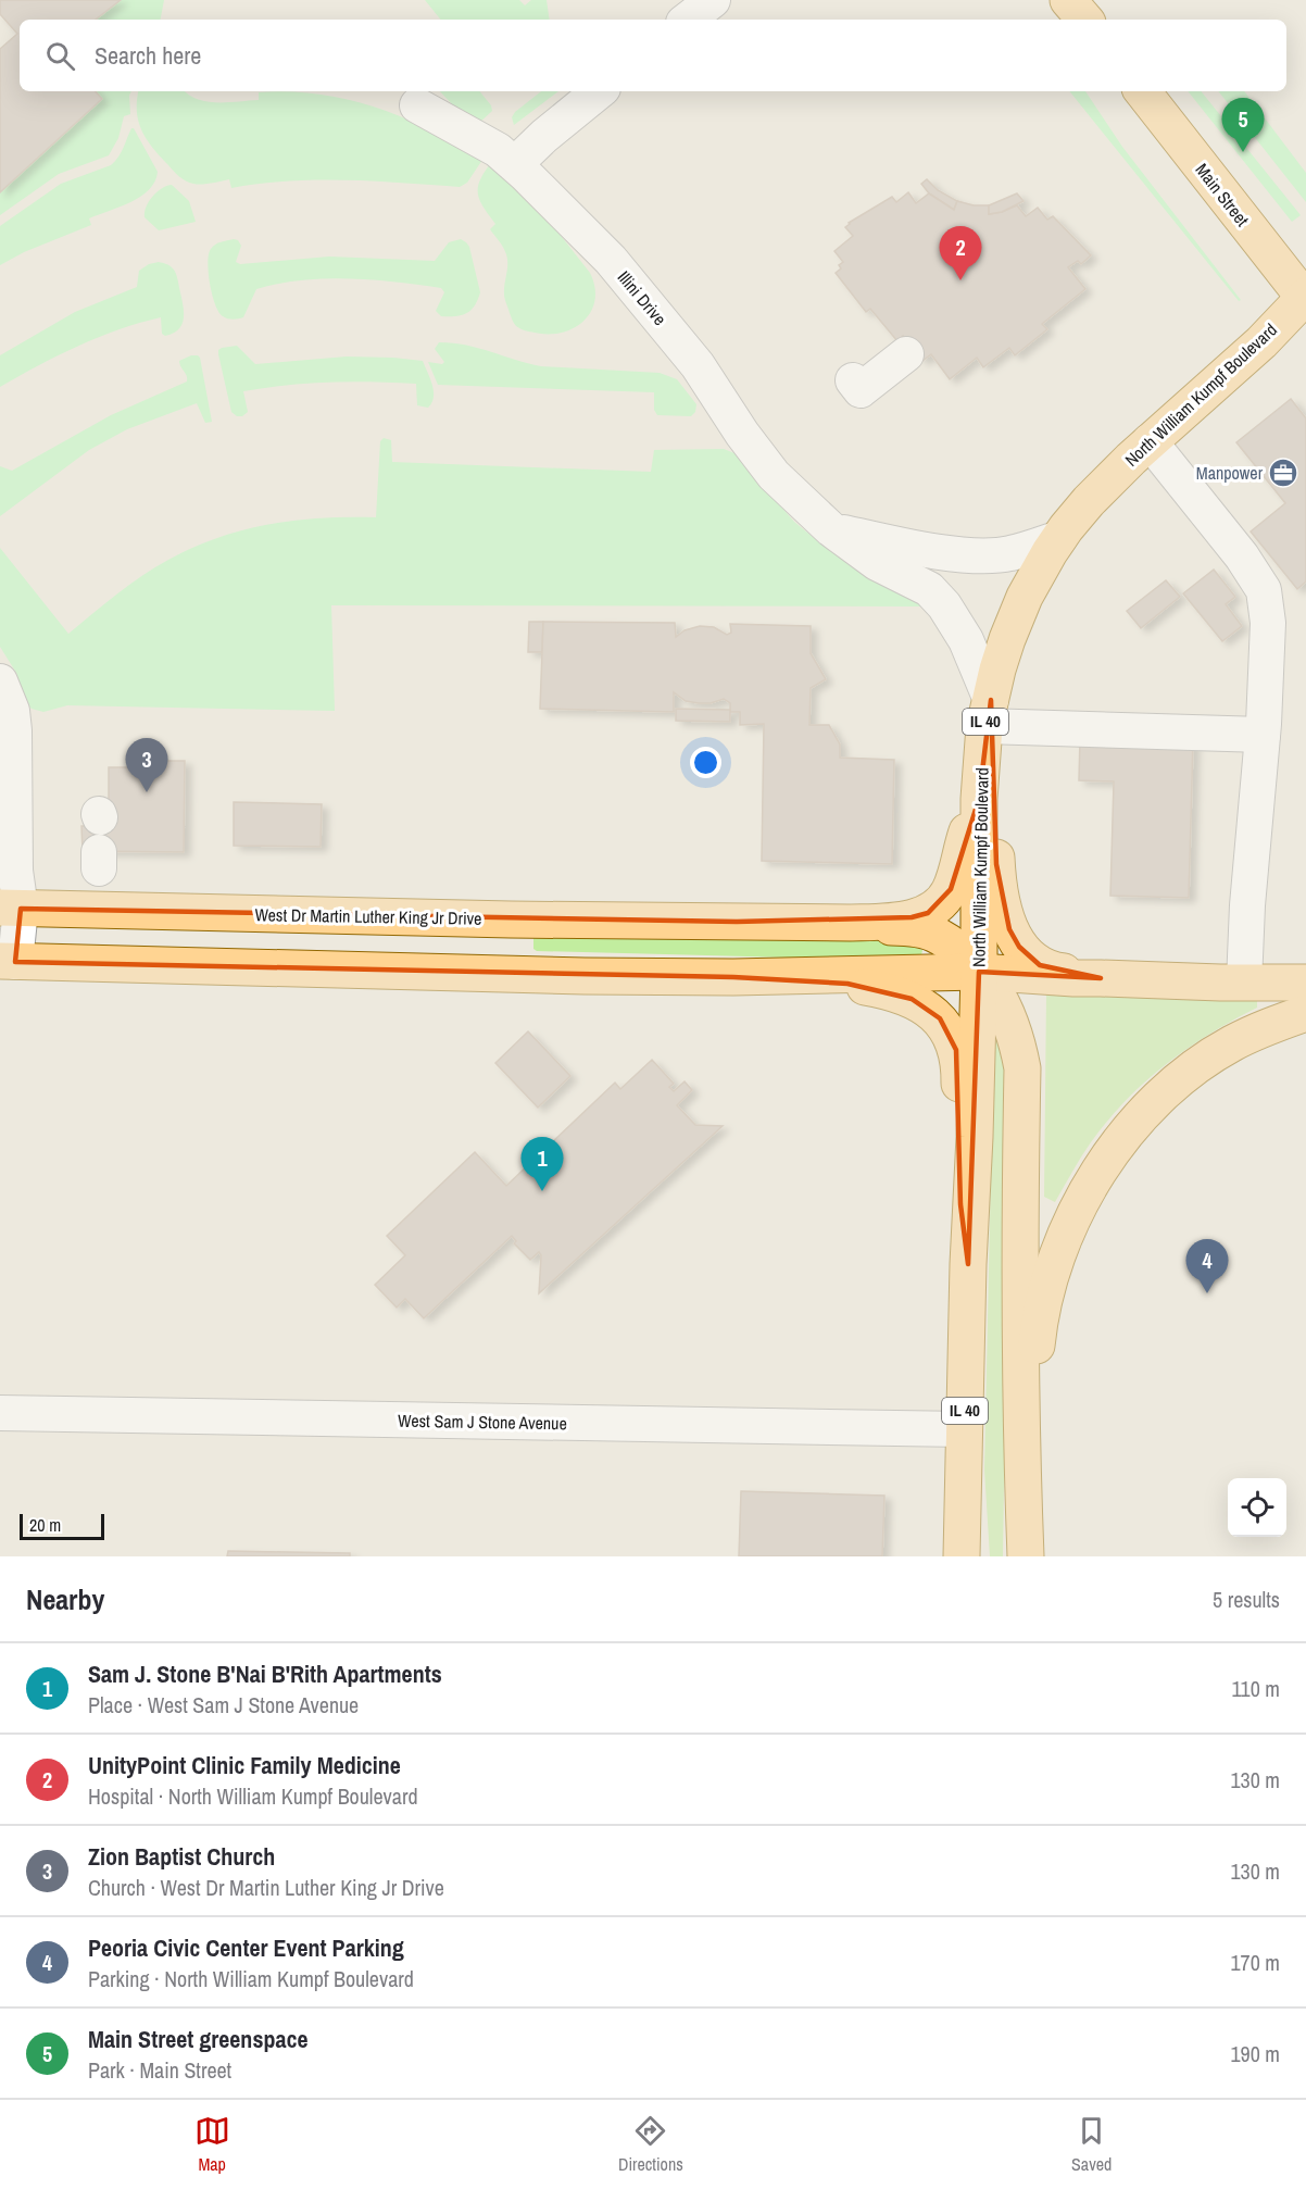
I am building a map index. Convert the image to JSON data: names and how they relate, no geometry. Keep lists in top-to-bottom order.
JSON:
{
  "streets": {
    "main road": [
      "Main Street",
      "North William Kumpf Boulevard",
      "IL 40",
      "West Dr Martin Luther King Jr Drive"
    ],
    "street": ["Illini Drive", "West Sam J Stone Avenue"]
  },
  "crossings": [
    ["Main Street", "North William Kumpf Boulevard"],
    ["Illini Drive", "North William Kumpf Boulevard"],
    ["North William Kumpf Boulevard", "West Sam J Stone Avenue"]
  ],
  "places": {
    "office": ["Manpower"]
  },
  "scale_bar": "20 m",
  "page": {
    "search": "Search here",
    "pins": [
      "5",
      "2",
      "3",
      "1",
      "4"
    ],
    "scale": "20 m",
    "heading": ["Nearby", "5 results"],
    "list": [
      {
        "mark": "1",
        "name": "Sam J. Stone B'Nai B'Rith Apartments",
        "note": "Place · West Sam J Stone Avenue",
        "value": "110 m"
      },
      {
        "mark": "2",
        "name": "UnityPoint Clinic Family Medicine",
        "note": "Hospital · North William Kumpf Boulevard",
        "value": "130 m"
      },
      {
        "mark": "3",
        "name": "Zion Baptist Church",
        "note": "Church · West Dr Martin Luther King Jr Drive",
        "value": "130 m"
      },
      {
        "mark": "4",
        "name": "Peoria Civic Center Event Parking",
        "note": "Parking · North William Kumpf Boulevard",
        "value": "170 m"
      },
      {
        "mark": "5",
        "name": "Main Street greenspace",
        "note": "Park · Main Street",
        "value": "190 m"
      }
    ],
    "nav": ["Map", "Directions", "Saved"]
  }
}
